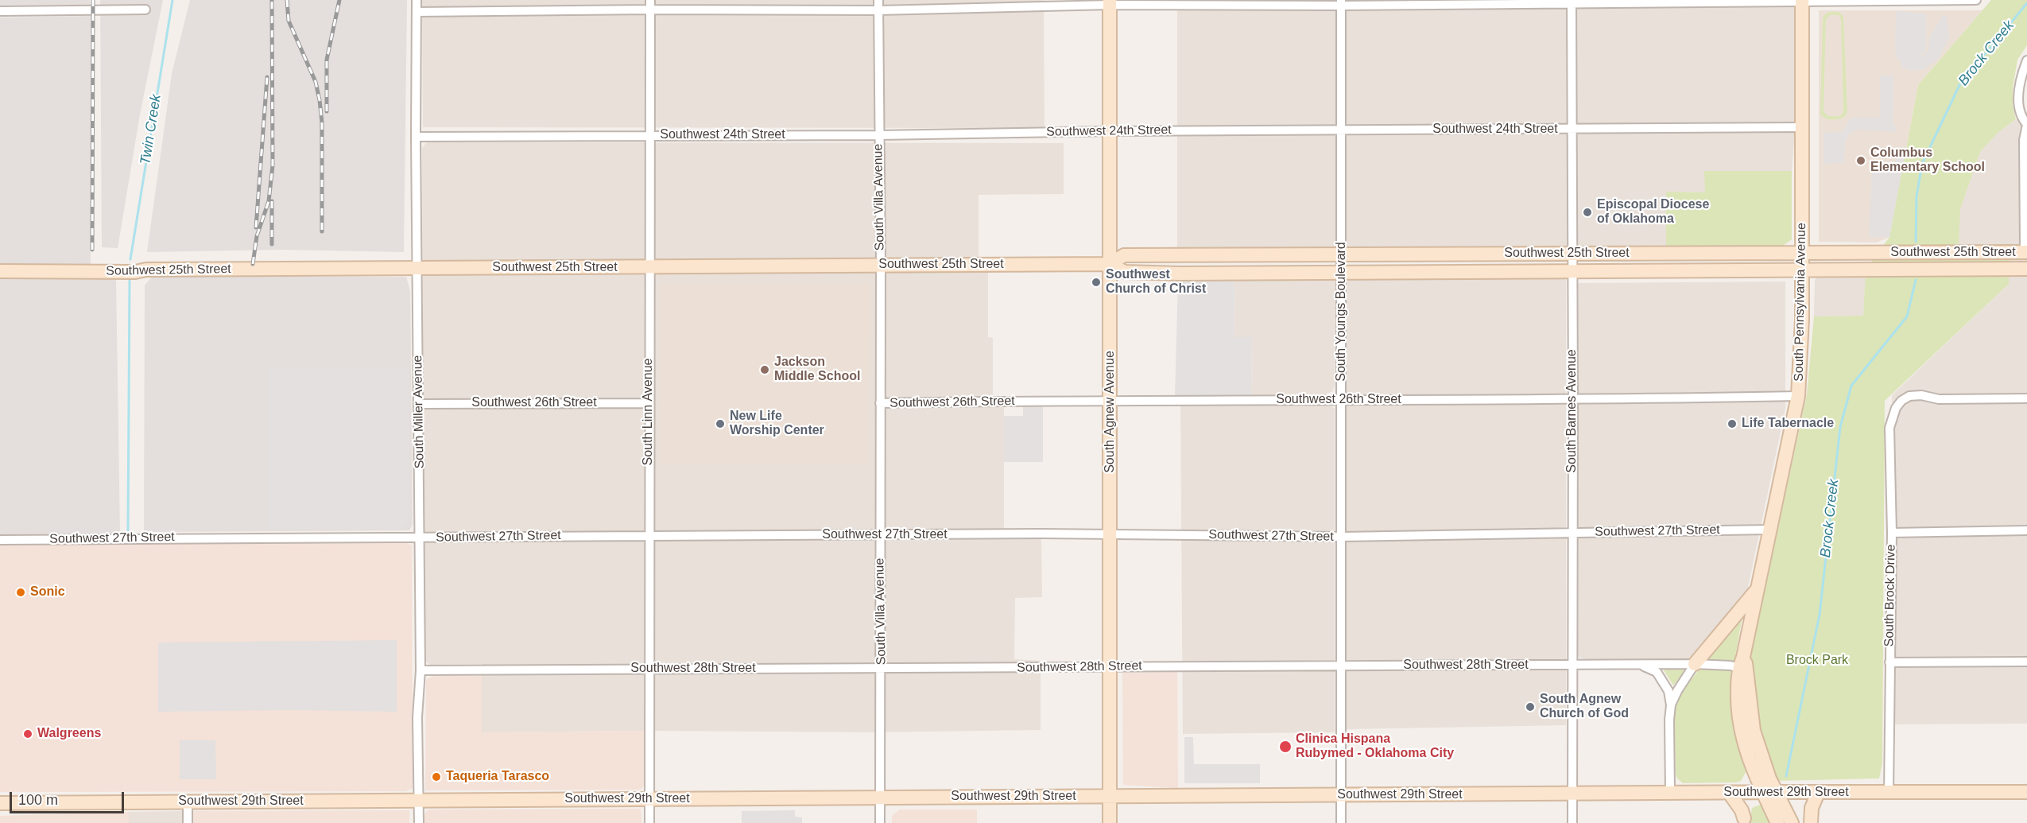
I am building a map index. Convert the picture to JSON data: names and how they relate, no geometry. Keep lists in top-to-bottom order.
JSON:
{
  "streets": {
    "main road": [
      "Southwest 25th Street",
      "South Pennsylvania Avenue",
      "South Agnew Avenue",
      "Southwest 29th Street"
    ],
    "street": [
      "Southwest 24th Street",
      "South Villa Avenue",
      "South Youngs Boulevard",
      "Southwest 26th Street",
      "South Barnes Avenue",
      "South Miller Avenue",
      "South Linn Avenue",
      "Southwest 27th Street",
      "South Brock Drive",
      "Southwest 28th Street"
    ]
  },
  "crossings": [
    ["Southwest 24th Street", "South Villa Avenue"],
    ["Southwest 24th Street", "South Pennsylvania Avenue"],
    ["Southwest 24th Street", "South Youngs Boulevard"],
    ["Southwest 24th Street", "South Barnes Avenue"],
    ["Southwest 24th Street", "South Miller Avenue"],
    ["Southwest 24th Street", "South Linn Avenue"],
    ["Southwest 24th Street", "South Agnew Avenue"],
    ["South Villa Avenue", "Southwest 25th Street"],
    ["South Villa Avenue", "Southwest 26th Street"],
    ["South Villa Avenue", "Southwest 27th Street"],
    ["South Villa Avenue", "Southwest 28th Street"],
    ["South Villa Avenue", "Southwest 29th Street"],
    ["Southwest 25th Street", "South Pennsylvania Avenue"],
    ["Southwest 25th Street", "South Youngs Boulevard"],
    ["Southwest 25th Street", "South Barnes Avenue"],
    ["Southwest 25th Street", "South Miller Avenue"],
    ["Southwest 25th Street", "South Linn Avenue"],
    ["Southwest 25th Street", "South Agnew Avenue"],
    ["South Pennsylvania Avenue", "Southwest 26th Street"],
    ["South Pennsylvania Avenue", "Southwest 27th Street"],
    ["South Pennsylvania Avenue", "Southwest 28th Street"],
    ["South Pennsylvania Avenue", "Southwest 29th Street"],
    ["South Youngs Boulevard", "Southwest 26th Street"],
    ["South Youngs Boulevard", "Southwest 27th Street"],
    ["South Youngs Boulevard", "Southwest 28th Street"],
    ["South Youngs Boulevard", "Southwest 29th Street"],
    ["Southwest 26th Street", "South Barnes Avenue"],
    ["Southwest 26th Street", "South Miller Avenue"],
    ["Southwest 26th Street", "South Linn Avenue"],
    ["Southwest 26th Street", "South Agnew Avenue"],
    ["South Barnes Avenue", "Southwest 27th Street"],
    ["South Barnes Avenue", "Southwest 28th Street"],
    ["South Barnes Avenue", "Southwest 29th Street"],
    ["South Miller Avenue", "Southwest 27th Street"],
    ["South Miller Avenue", "Southwest 28th Street"],
    ["South Miller Avenue", "Southwest 29th Street"],
    ["South Linn Avenue", "Southwest 27th Street"],
    ["South Linn Avenue", "Southwest 28th Street"],
    ["South Linn Avenue", "Southwest 29th Street"],
    ["South Agnew Avenue", "Southwest 27th Street"],
    ["South Agnew Avenue", "Southwest 28th Street"],
    ["South Agnew Avenue", "Southwest 29th Street"],
    ["South Brock Drive", "Southwest 29th Street"]
  ],
  "water": ["Brock Creek", "Twin Creek"],
  "parks": ["Brock Park"],
  "places": [
    "Columbus Elementary School",
    "Episcopal Diocese of Oklahoma",
    "Southwest Church of Christ",
    "Jackson Middle School",
    "New Life Worship Center",
    "Life Tabernacle",
    "Sonic",
    "South Agnew Church of God",
    "Walgreens",
    "Clinica Hispana Rubymed - Oklahoma City",
    "Taqueria Tarasco"
  ],
  "scale_bar": "100 m"
}
